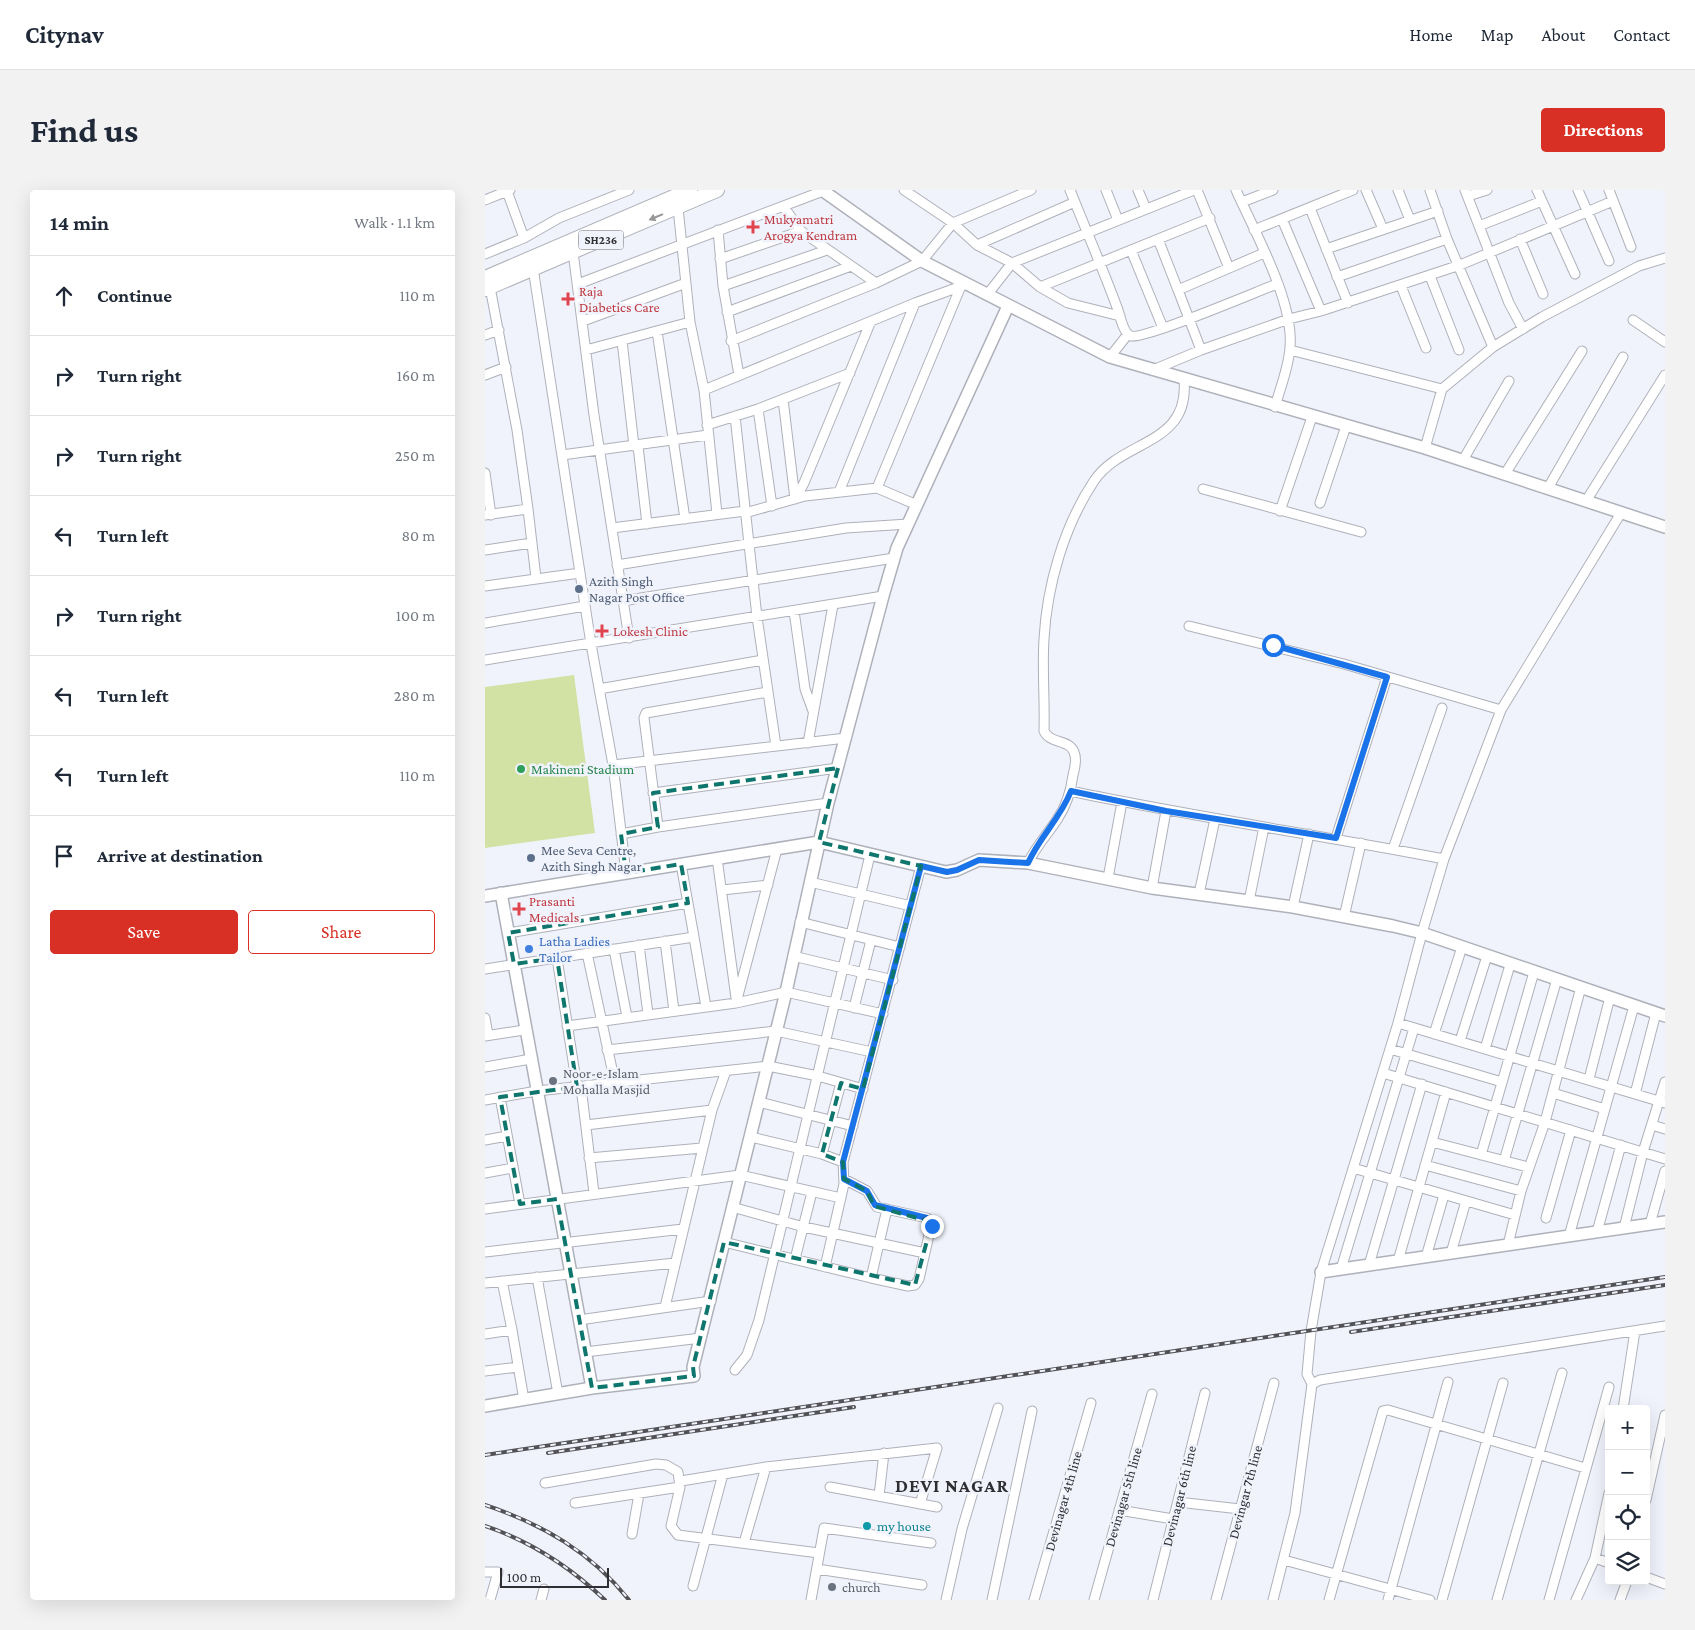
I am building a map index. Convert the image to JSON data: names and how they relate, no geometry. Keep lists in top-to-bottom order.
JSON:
{
  "streets": {
    "main road": ["SH236"],
    "street": [
      "Devingar 7th line",
      "Devinagar 6th line",
      "Devinagar 5th line",
      "Devinagar 4th line"
    ]
  },
  "districts": ["DEVI NAGAR"],
  "places": {
    "health": [
      "Mukyamatri Arogya Kendram",
      "Raja Diabetics Care",
      "Lokesh Clinic",
      "Prasanti Medicals"
    ],
    "other": [
      "Azith Singh Nagar Post Office",
      "Makineni Stadium",
      "Mee Seva Centre, Azith Singh Nagar",
      "Latha Ladies Tailor",
      "Noor-e-Islam Mohalla Masjid",
      "my house",
      "church"
    ]
  },
  "scale_bar": "100 m",
  "page": {
    "header": "Citynav",
    "nav": [
      "Home",
      "Map",
      "About",
      "Contact"
    ],
    "buttons": [
      "Directions",
      ["Save", "Share"]
    ],
    "title": "Find us",
    "heading": ["14 min", "Walk · 1.1 km"],
    "list": [
      ["Continue", "110 m"],
      ["Turn right", "160 m"],
      ["Turn right", "250 m"],
      ["Turn left", "80 m"],
      ["Turn right", "100 m"],
      ["Turn left", "280 m"],
      ["Turn left", "110 m"],
      "Arrive at destination"
    ],
    "map_buttons": ["+", "−"],
    "scale": "100 m"
  }
}
